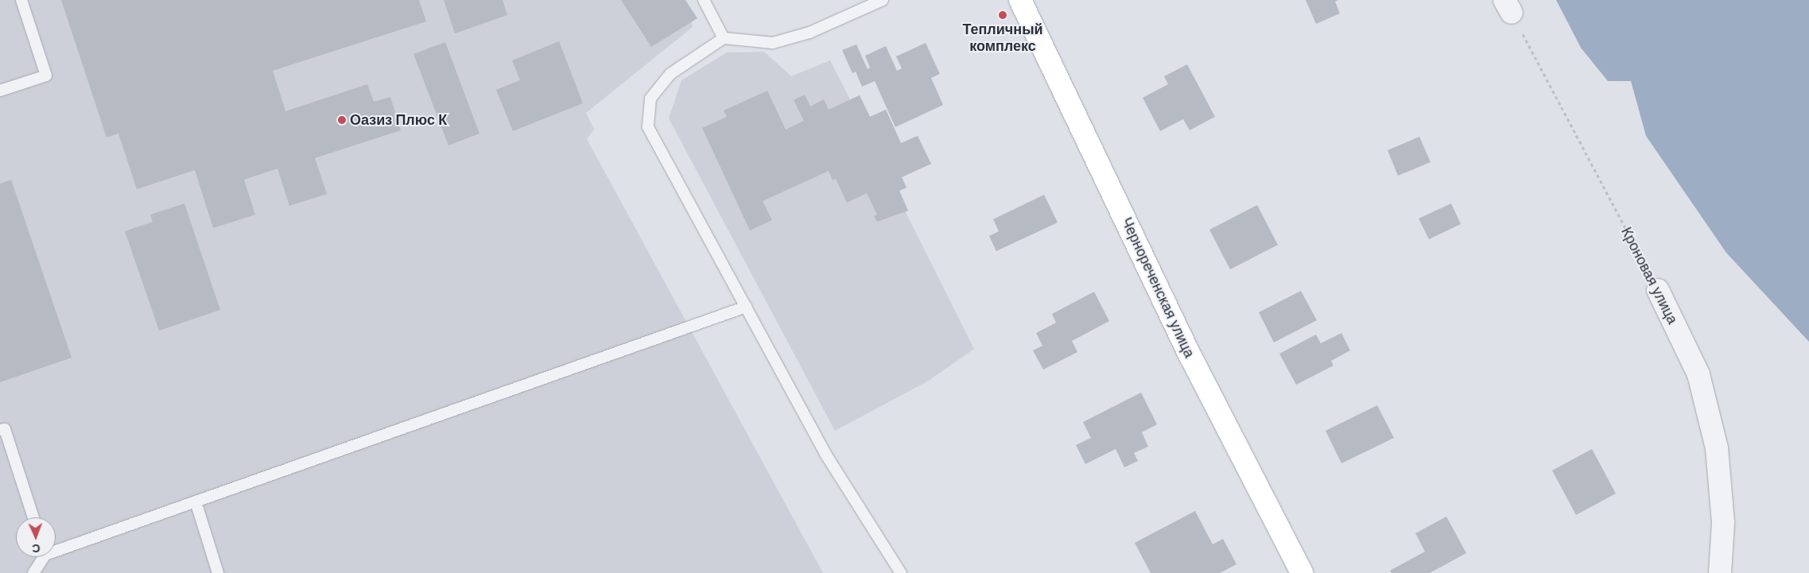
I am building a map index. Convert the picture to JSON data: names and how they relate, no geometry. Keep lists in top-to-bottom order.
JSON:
{
  "streets": {
    "street": ["Кроновая улица", "Чернореченская улица"]
  },
  "places": ["Тепличный комплекс", "Оазиз Плюс К"],
  "north": "bottom"
}
